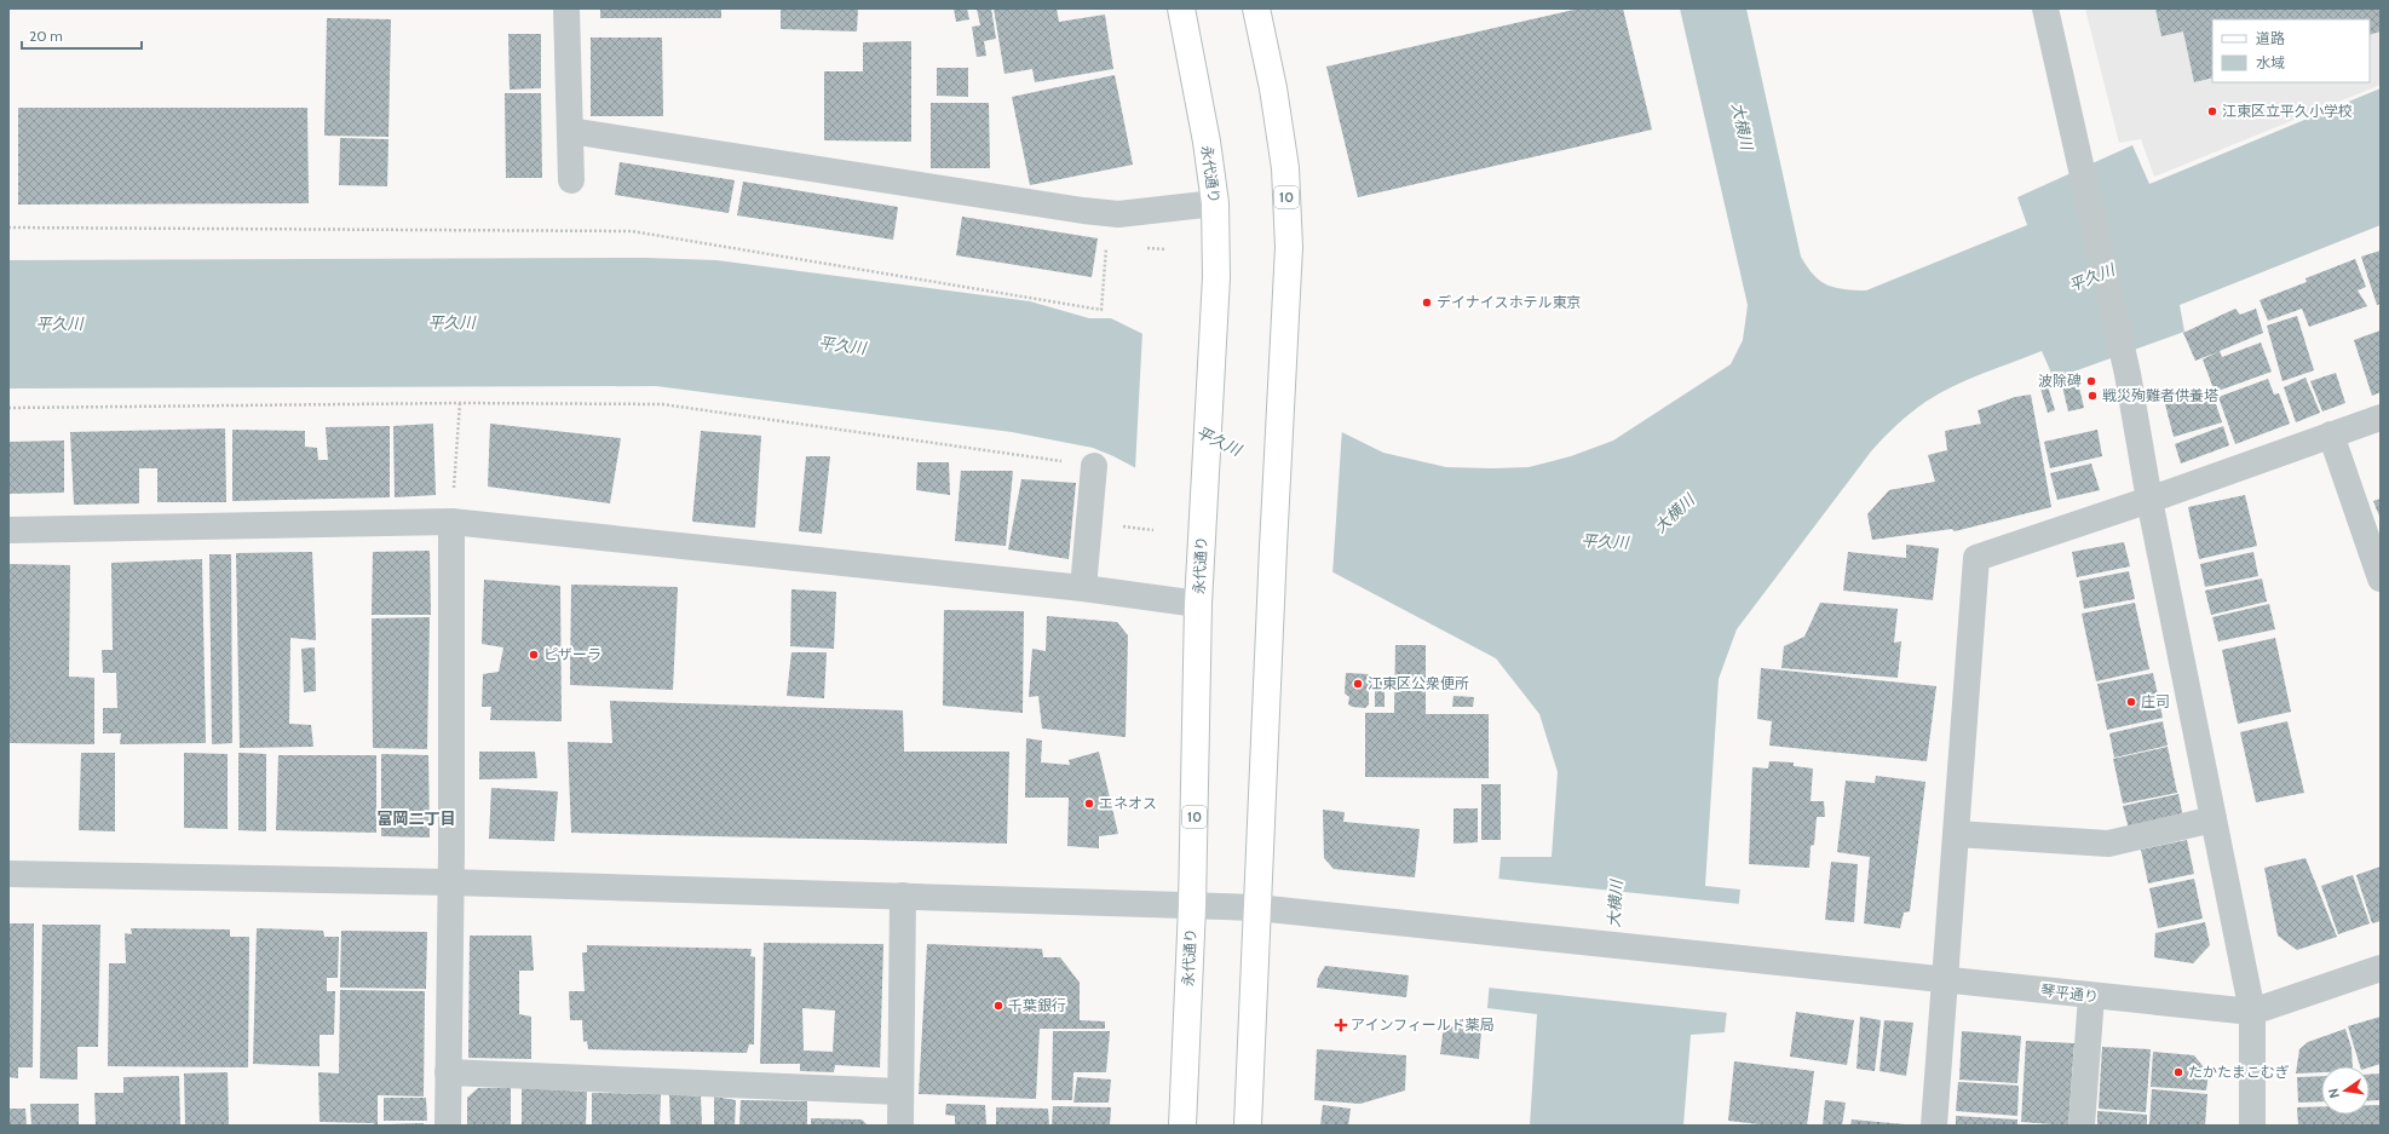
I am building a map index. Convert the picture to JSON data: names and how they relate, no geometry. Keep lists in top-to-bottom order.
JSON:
{
  "streets": {
    "main road": ["永代通り", "10"],
    "street": ["琴平通り"]
  },
  "crossings": [
    ["永代通り", "琴平通り"],
    ["10", "琴平通り"]
  ],
  "districts": ["富岡二丁目"],
  "water": ["大横川", "平久川"],
  "places": {
    "other": [
      "江東区立平久小学校",
      "デイナイスホテル東京",
      "波除碑",
      "戦災殉難者供養塔",
      "ピザーラ",
      "江東区公衆便所",
      "庄司",
      "エネオス",
      "千葉銀行",
      "たかたまこむぎ"
    ],
    "health": ["アインフィールド薬局"]
  },
  "legend": ["道路", "水域"],
  "scale_bar": "20 m",
  "north": "left"
}
